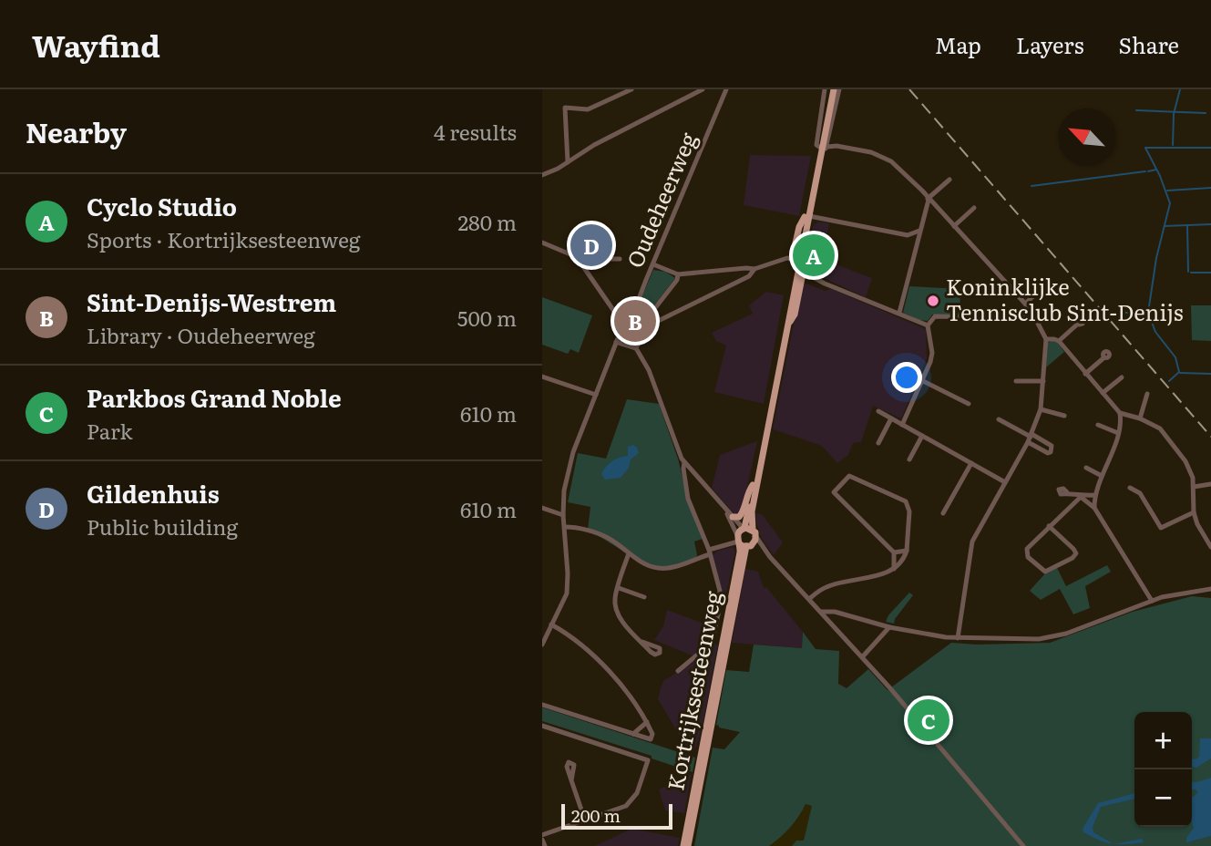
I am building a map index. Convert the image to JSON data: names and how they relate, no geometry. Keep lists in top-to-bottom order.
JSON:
{
  "streets": {
    "main road": ["Kortrijksesteenweg"],
    "street": ["Oudeheerweg"]
  },
  "places": ["Koninklijke Tennisclub Sint-Denijs"],
  "scale_bar": "200 m",
  "north": "top left",
  "page": {
    "header": "Wayfind",
    "nav": ["Map", "Layers", "Share"],
    "heading": ["Nearby", "4 results"],
    "list": [
      {
        "mark": "A",
        "name": "Cyclo Studio",
        "note": "Sports · Kortrijksesteenweg",
        "value": "280 m"
      },
      {
        "mark": "B",
        "name": "Sint-Denijs-Westrem",
        "note": "Library · Oudeheerweg",
        "value": "500 m"
      },
      {
        "mark": "C",
        "name": "Parkbos Grand Noble",
        "note": "Park",
        "value": "610 m"
      },
      {
        "mark": "D",
        "name": "Gildenhuis",
        "note": "Public building",
        "value": "610 m"
      }
    ],
    "pins": [
      "D",
      "A",
      "B",
      "C"
    ],
    "map_buttons": ["+", "−"],
    "scale": "200 m"
  }
}
